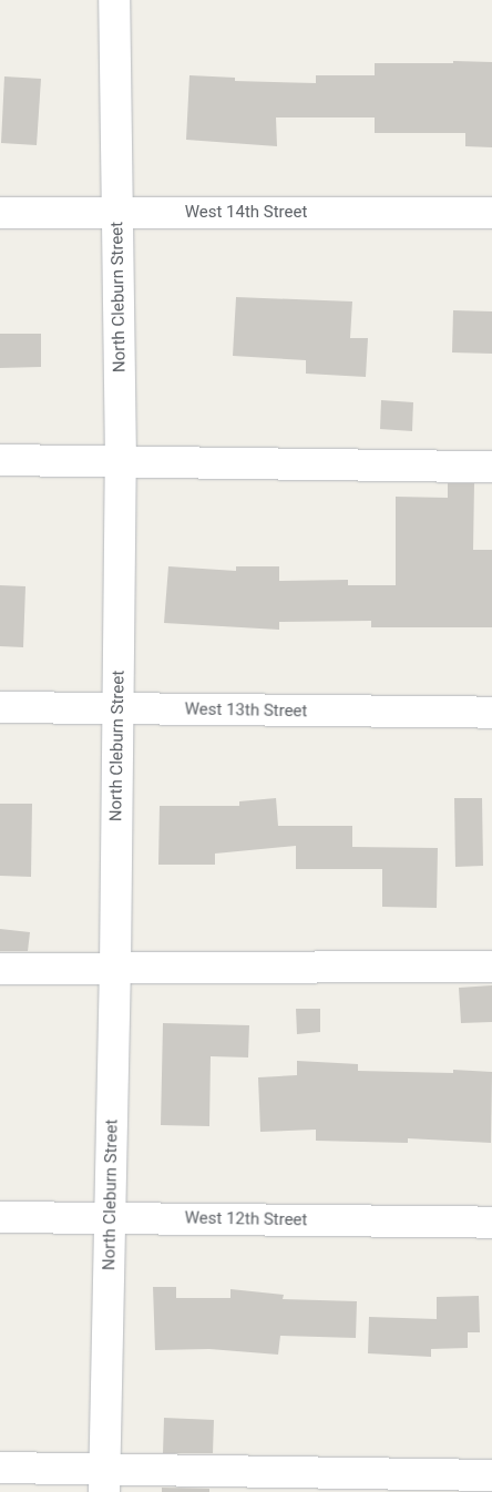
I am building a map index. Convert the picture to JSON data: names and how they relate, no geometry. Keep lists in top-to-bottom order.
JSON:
{
  "streets": {
    "street": [
      "West 14th Street",
      "North Cleburn Street",
      "West 13th Street",
      "West 12th Street"
    ]
  },
  "crossings": [
    ["West 14th Street", "North Cleburn Street"],
    ["North Cleburn Street", "West 13th Street"],
    ["North Cleburn Street", "West 12th Street"]
  ]
}
